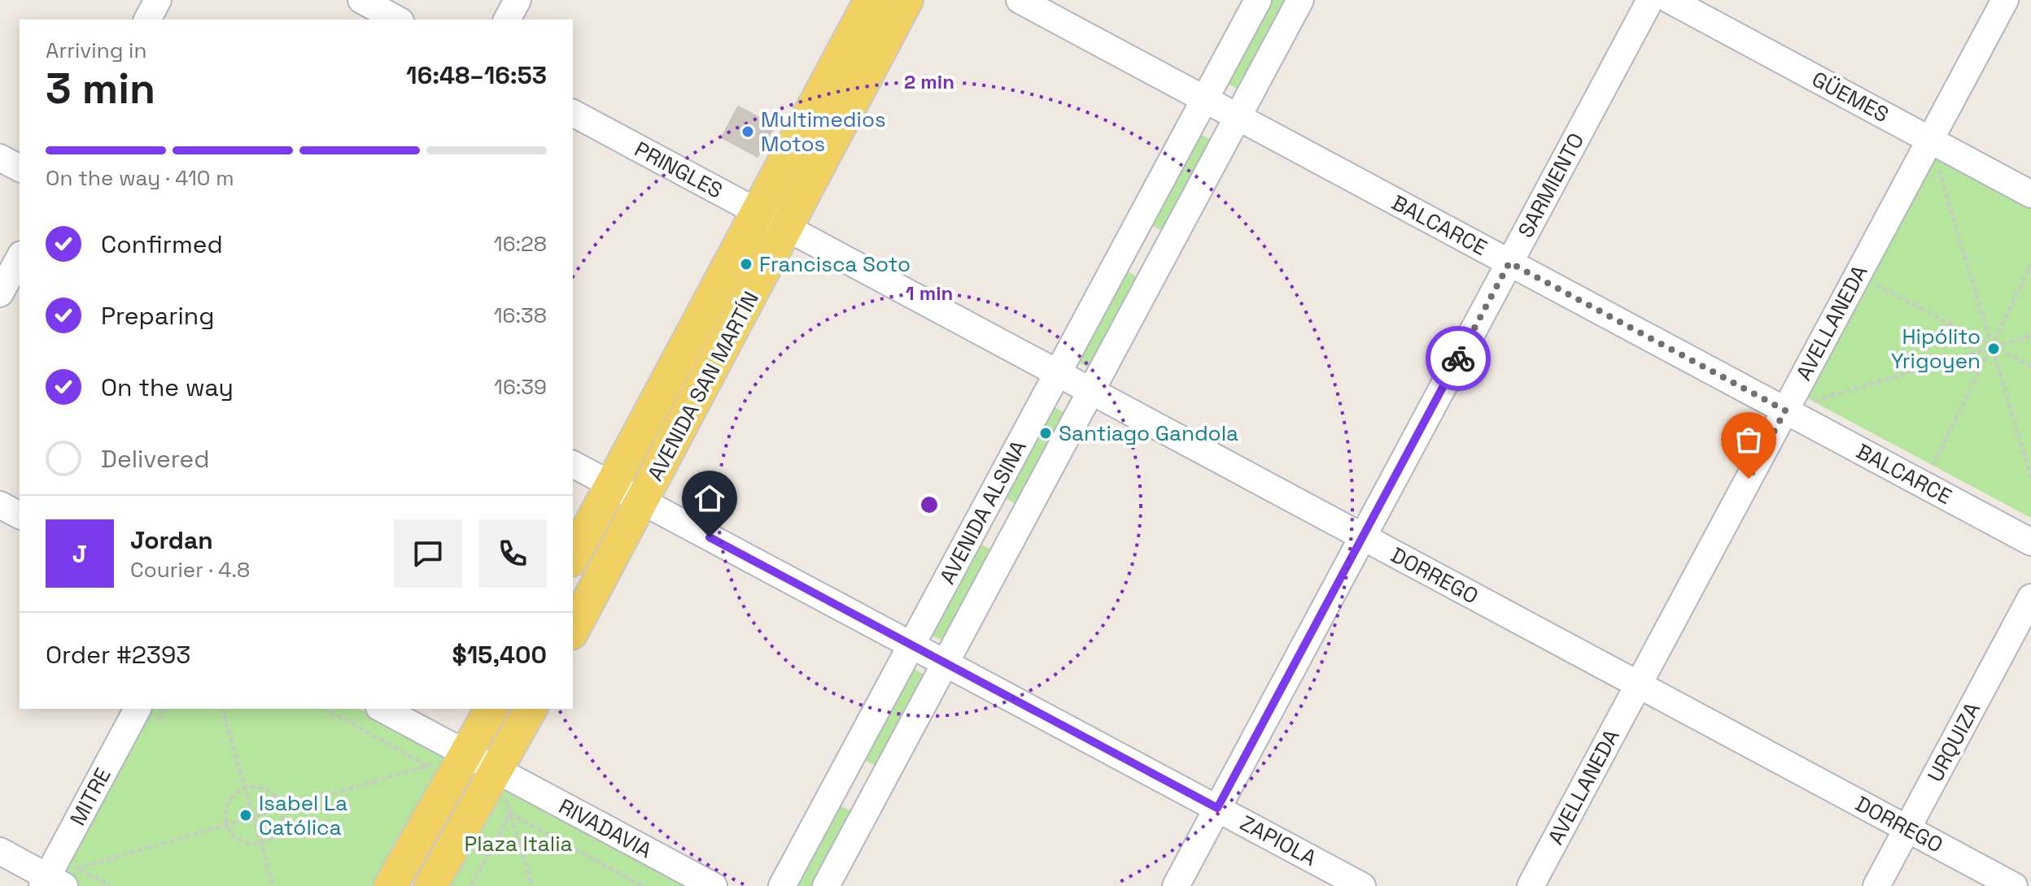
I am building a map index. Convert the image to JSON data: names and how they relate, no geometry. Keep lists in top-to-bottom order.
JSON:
{
  "streets": {
    "main road": ["AVENIDA SAN MARTÍN"],
    "street": [
      "GÜEMES",
      "PRINGLES",
      "SARMIENTO",
      "BALCARCE",
      "AVELLANEDA",
      "AVENIDA ALSINA",
      "DORREGO",
      "URQUIZA",
      "MITRE",
      "RIVADAVIA",
      "ZAPIOLA"
    ]
  },
  "crossings": [
    ["GÜEMES", "AVELLANEDA"],
    ["PRINGLES", "AVENIDA SAN MARTÍN"],
    ["PRINGLES", "DORREGO"],
    ["SARMIENTO", "BALCARCE"],
    ["SARMIENTO", "DORREGO"],
    ["SARMIENTO", "ZAPIOLA"],
    ["BALCARCE", "AVELLANEDA"],
    ["BALCARCE", "AVENIDA ALSINA"],
    ["AVELLANEDA", "DORREGO"],
    ["AVENIDA SAN MARTÍN", "DORREGO"],
    ["AVENIDA SAN MARTÍN", "ZAPIOLA"],
    ["AVENIDA ALSINA", "DORREGO"],
    ["AVENIDA ALSINA", "ZAPIOLA"],
    ["DORREGO", "URQUIZA"]
  ],
  "parks": ["Plaza Italia"],
  "places": [
    "Multimedios Motos",
    "Francisca Soto",
    "Hipólito Yrigoyen",
    "Santiago Gandola",
    "Isabel La Católica"
  ],
  "page": {
    "heading": ["3 min", "Arriving in", "16:48–16:53"],
    "panel": [
      "Jordan",
      "Courier · 4.8",
      "Order #2393",
      "$15,400"
    ],
    "bar": "On the way · 410 m",
    "list": [
      ["Confirmed", "16:28"],
      ["Preparing", "16:38"],
      ["On the way", "16:39"],
      "Delivered"
    ],
    "round": "J"
  },
  "rings": ["2 min", "1 min"]
}
